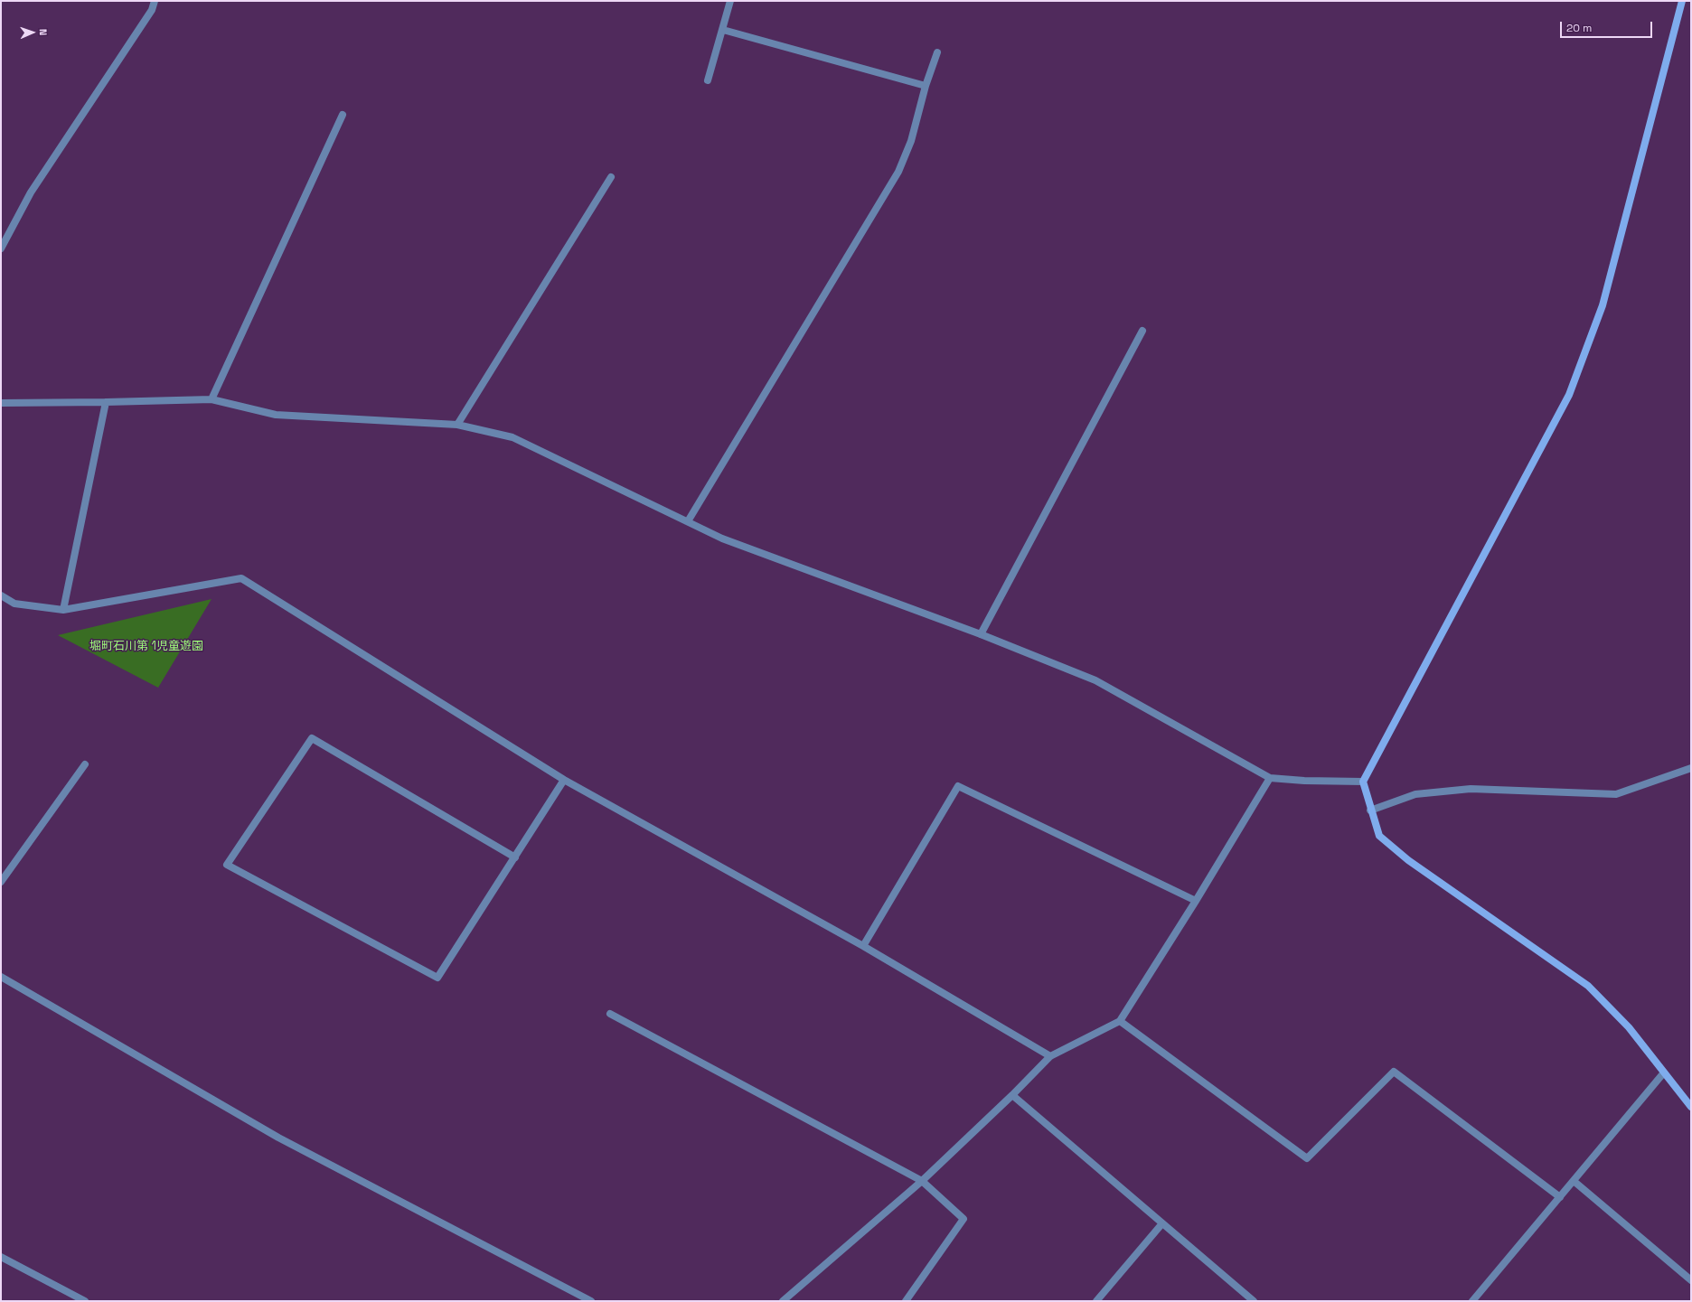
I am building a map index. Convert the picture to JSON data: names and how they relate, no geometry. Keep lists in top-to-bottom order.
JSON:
{
  "parks": ["堀町石川第 1児童遊園"],
  "scale_bar": "20 m",
  "north": "right"
}
